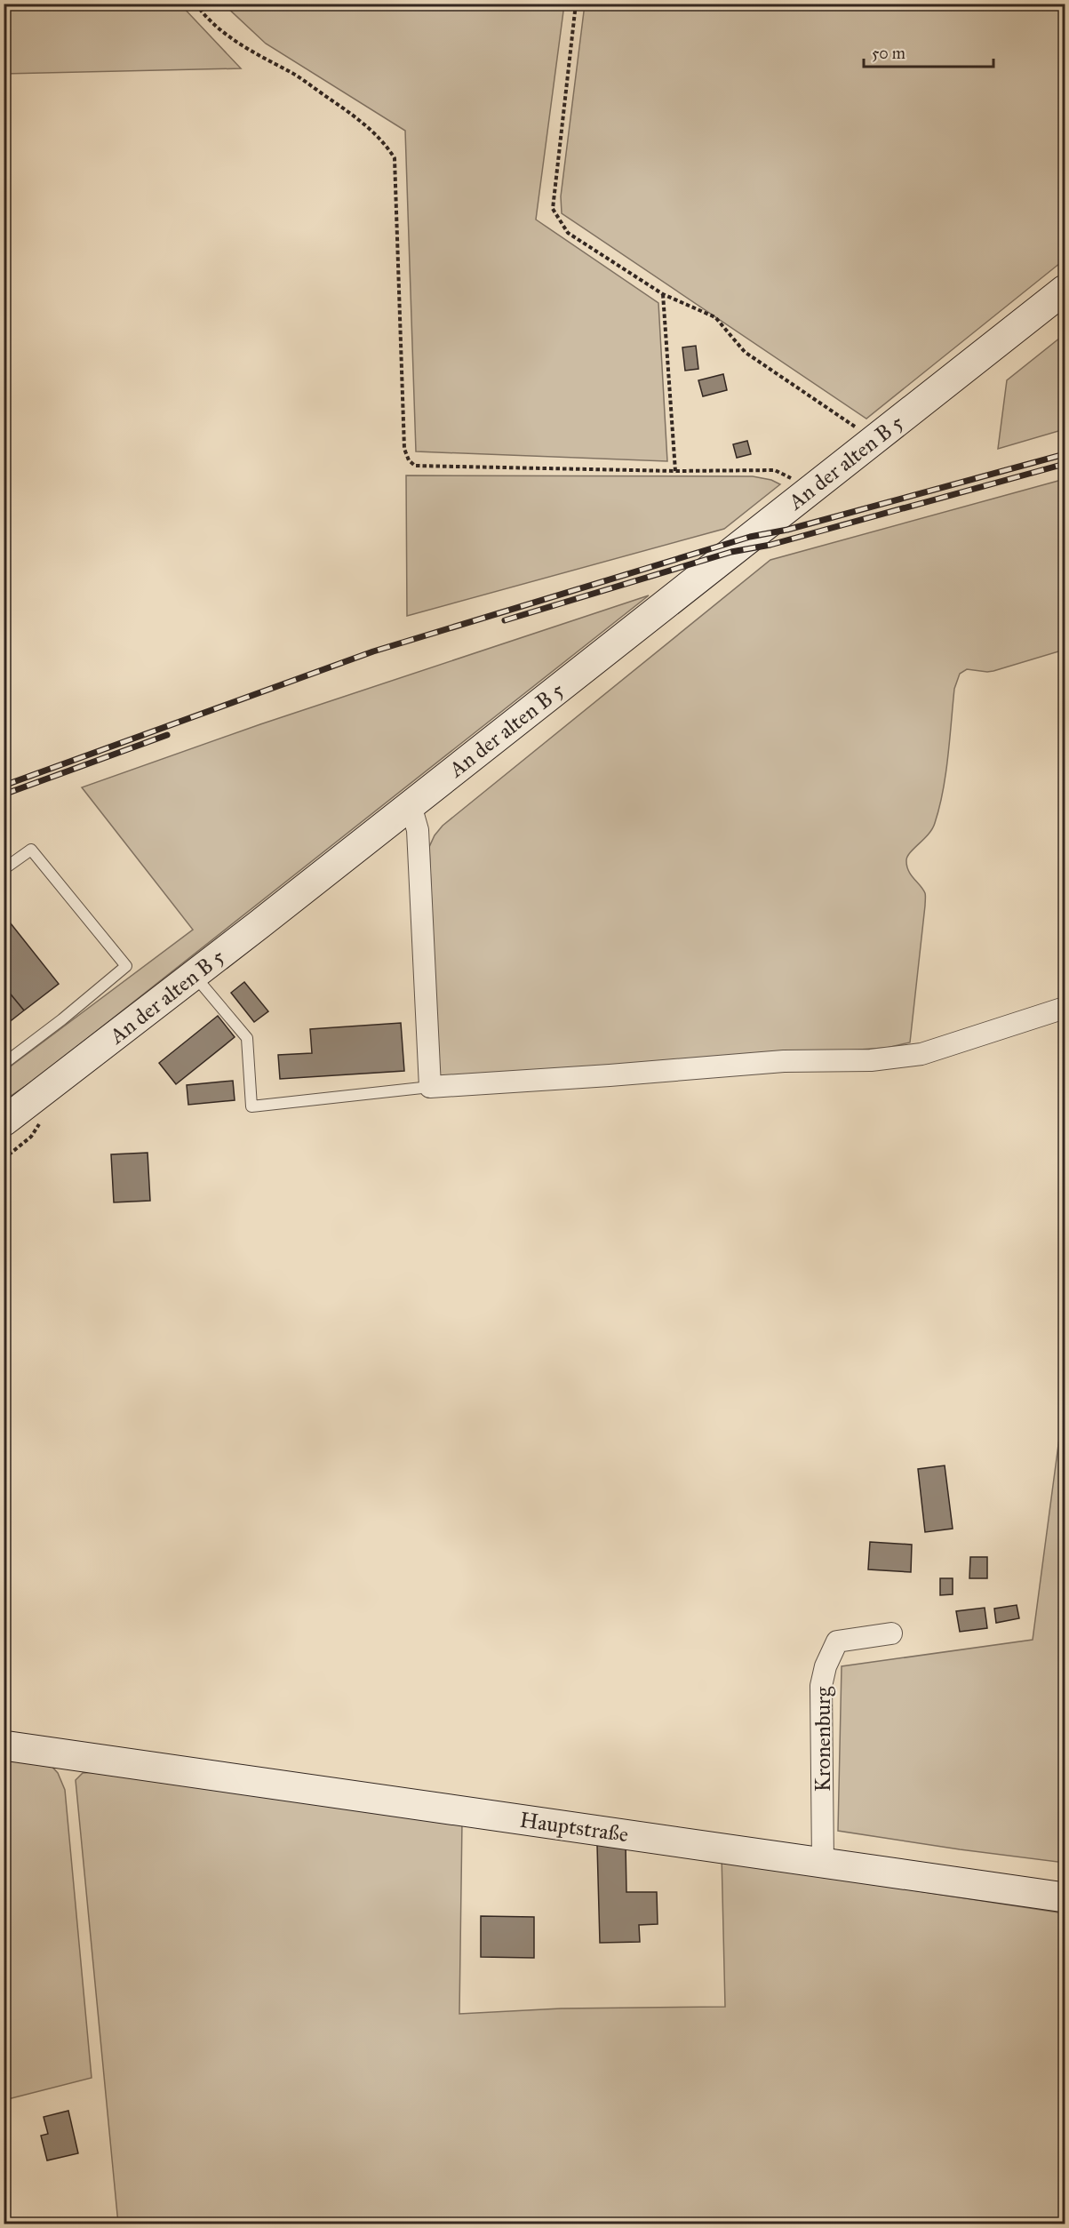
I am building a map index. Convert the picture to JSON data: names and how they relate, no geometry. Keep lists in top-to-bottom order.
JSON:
{
  "streets": {
    "main road": ["An der alten B 5", "Hauptstraße"],
    "street": ["Kronenburg"]
  },
  "crossings": [
    ["Kronenburg", "Hauptstraße"]
  ],
  "scale_bar": "50 m"
}
